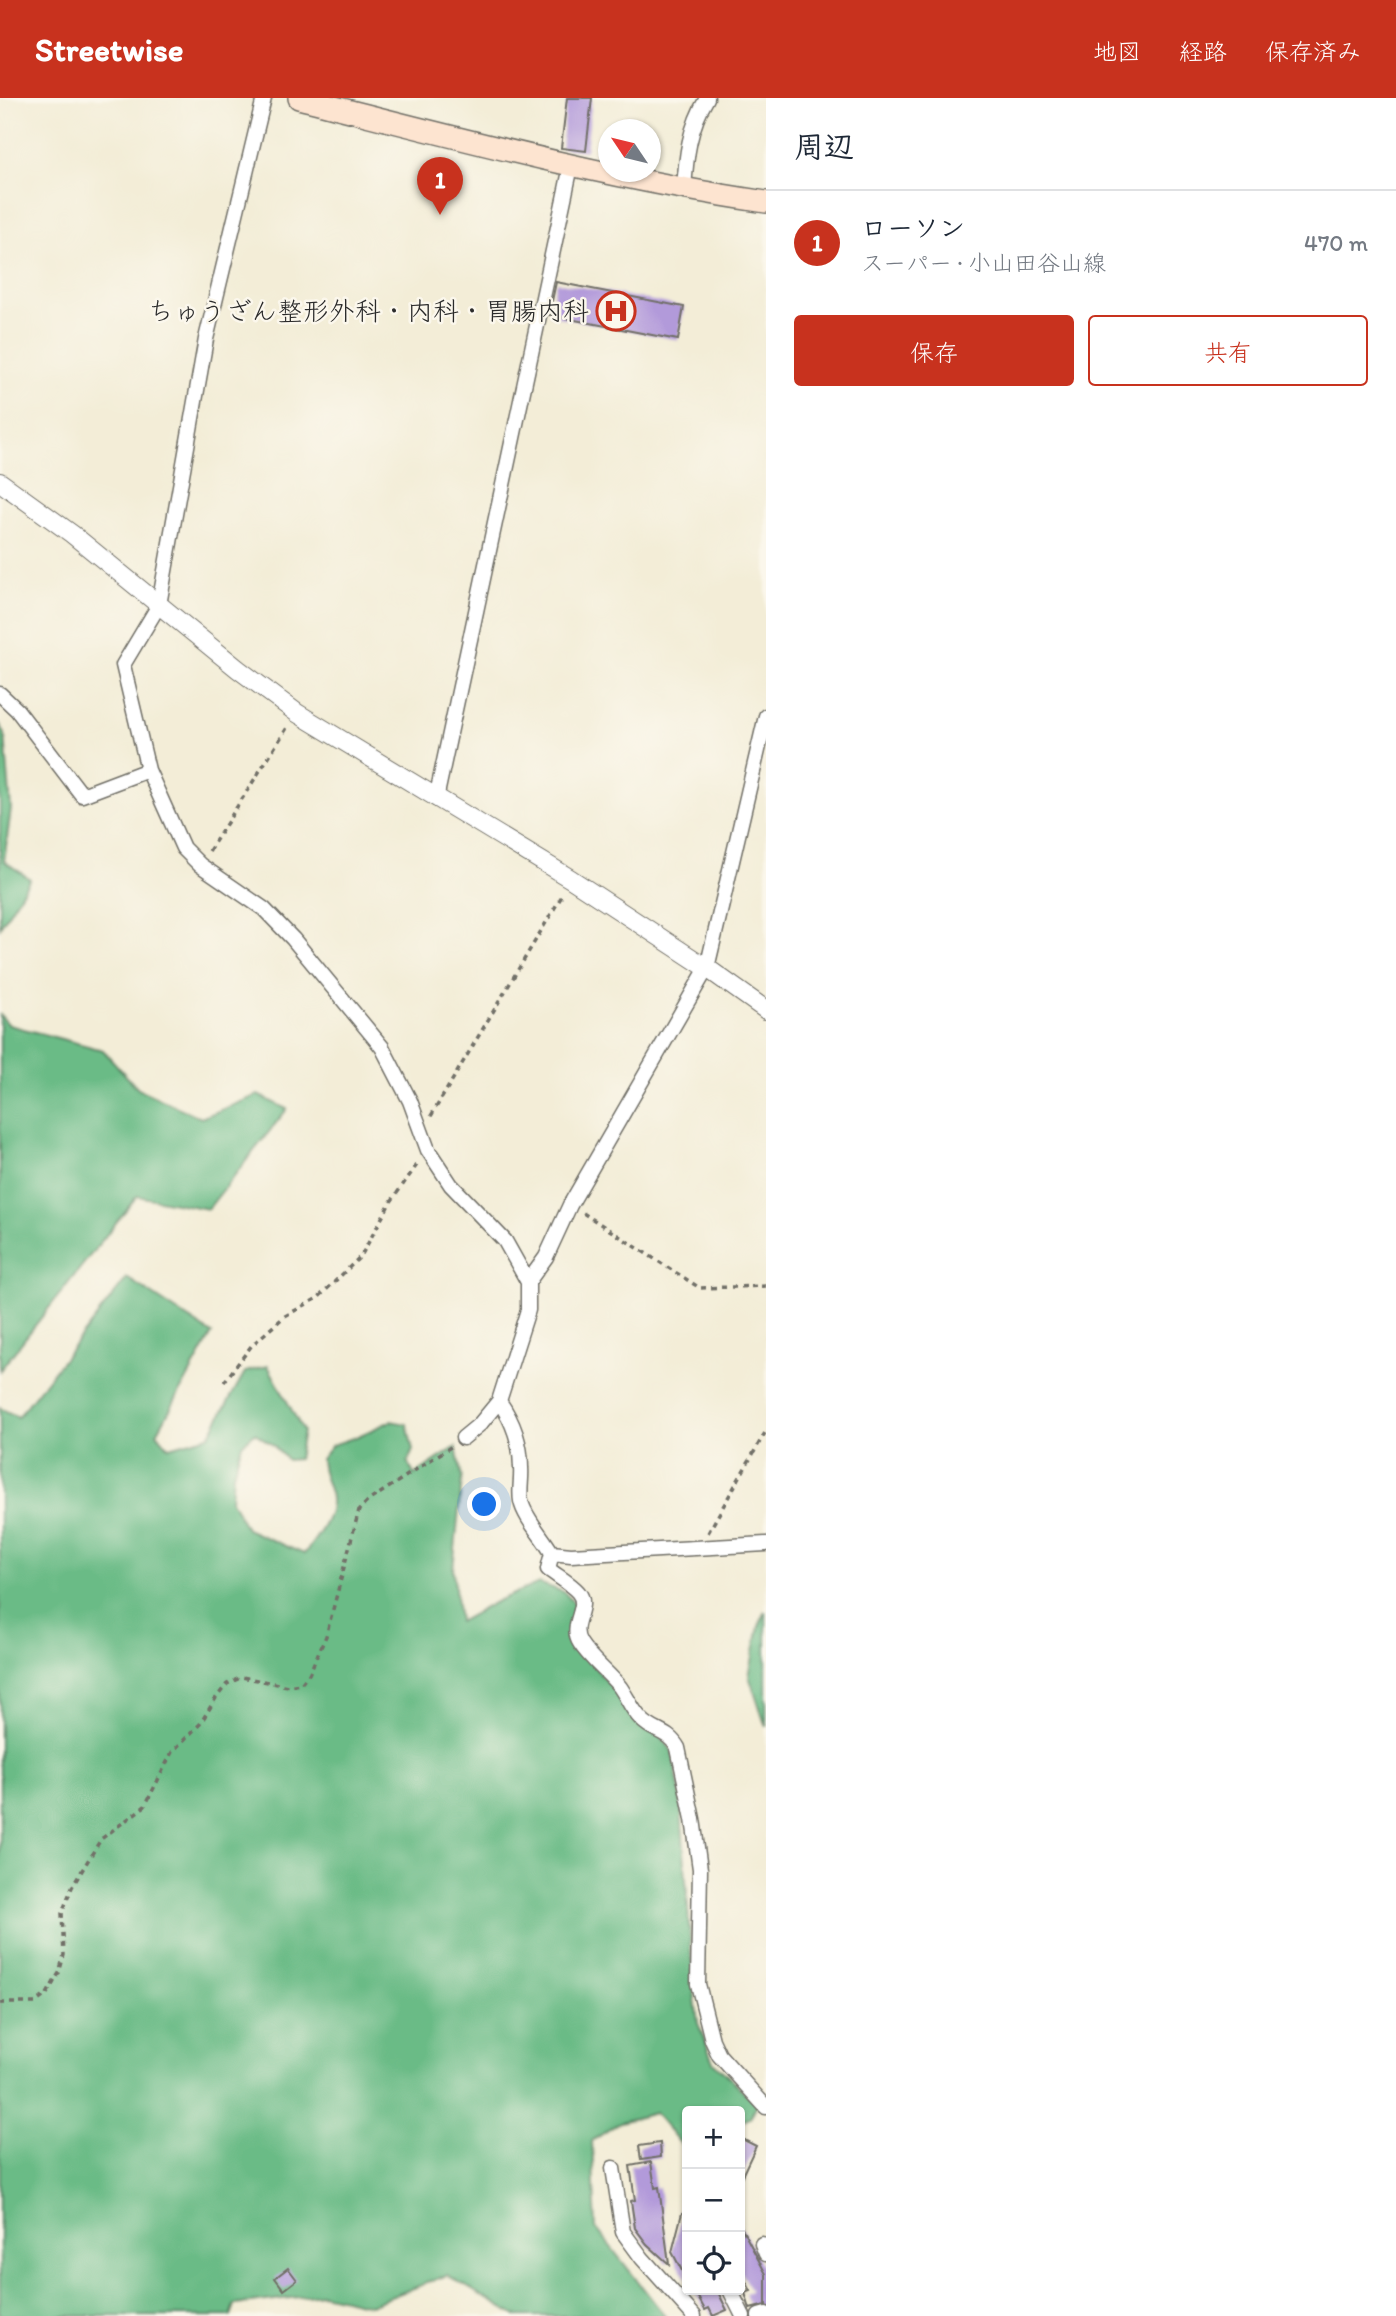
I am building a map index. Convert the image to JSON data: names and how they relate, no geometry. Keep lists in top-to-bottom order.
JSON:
{
  "places": {
    "hospital": ["ちゅうざん整形外科・内科・胃腸内科"]
  },
  "north": "top left",
  "page": {
    "header": "Streetwise",
    "nav": ["地図", "経路", "保存済み"],
    "heading": "周辺",
    "pins": "1",
    "list": [
      {
        "mark": "1",
        "name": "ローソン",
        "note": "スーパー · 小山田谷山線",
        "value": "470 m"
      }
    ],
    "buttons": ["保存", "共有"],
    "map_buttons": ["+", "−"]
  }
}
